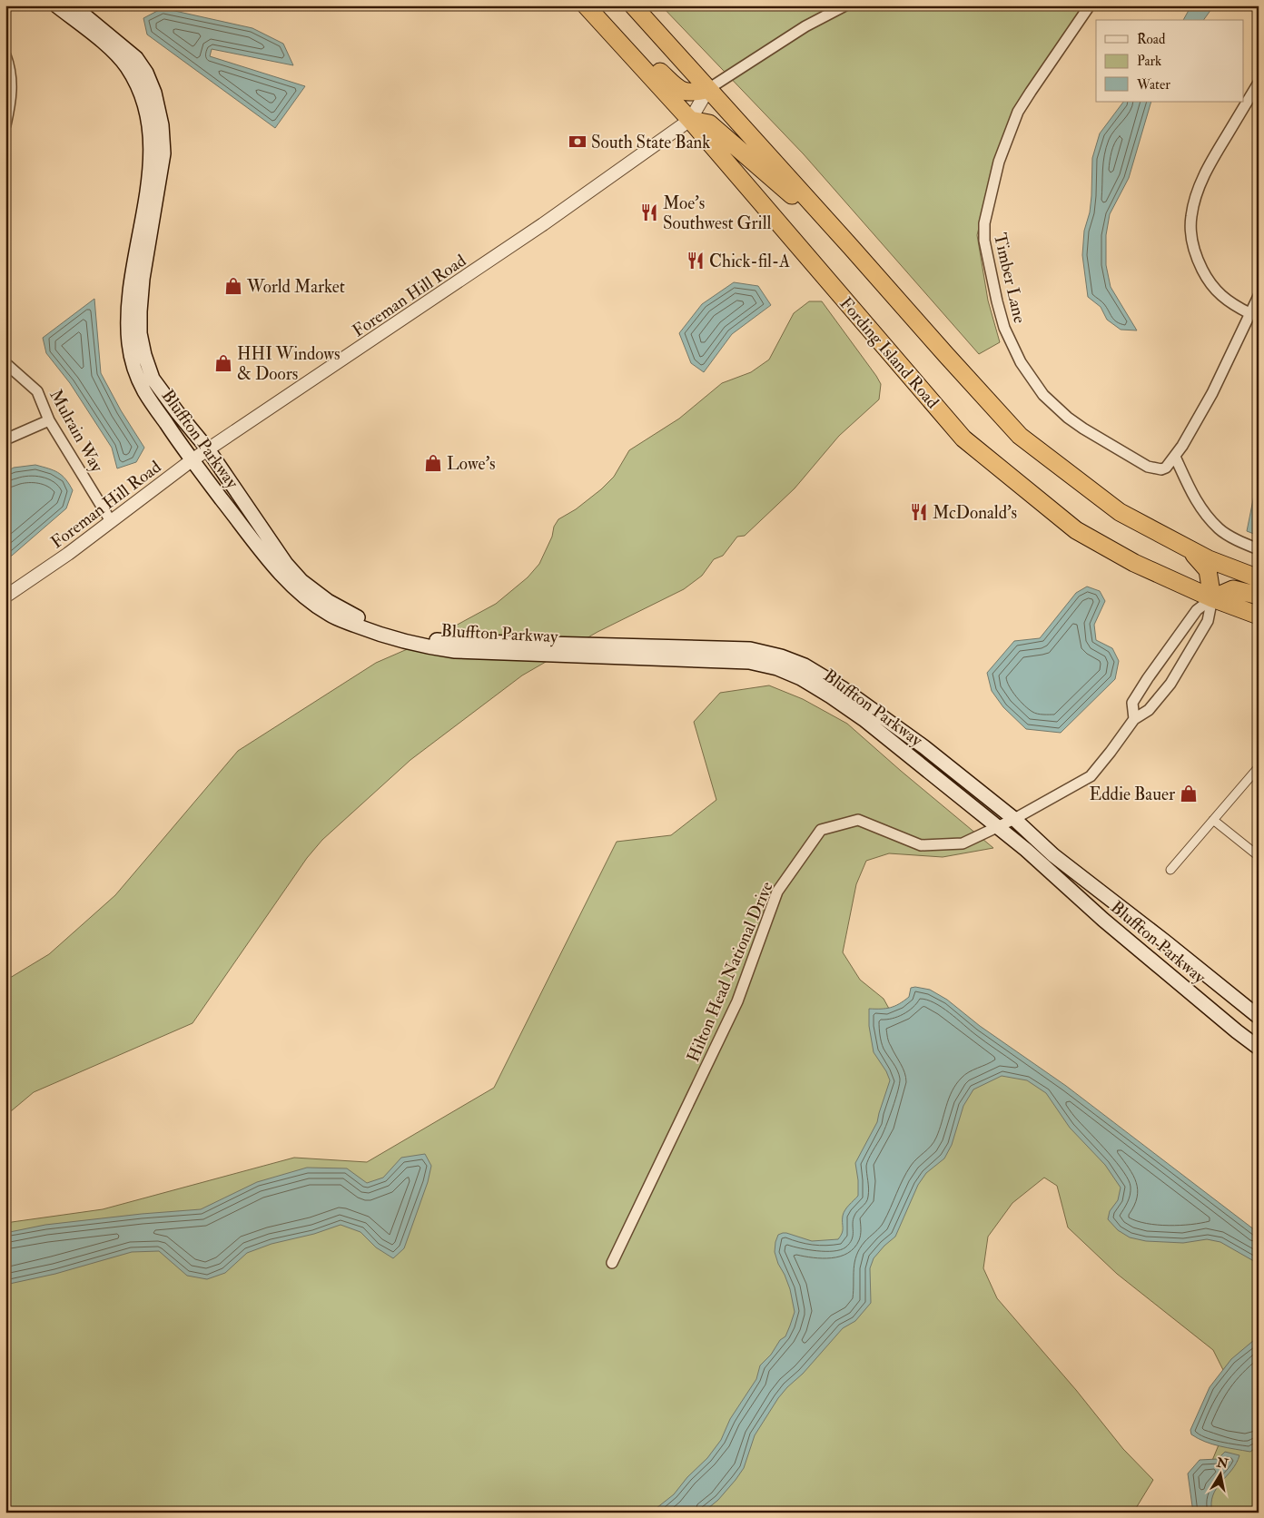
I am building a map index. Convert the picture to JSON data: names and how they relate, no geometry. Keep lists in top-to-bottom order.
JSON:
{
  "streets": {
    "highway": ["Fording Island Road"],
    "main road": ["Bluffton Parkway"],
    "street": [
      "Timber Lane",
      "Foreman Hill Road",
      "Mulrain Way",
      "Hilton Head National Drive"
    ]
  },
  "crossings": [
    ["Foreman Hill Road", "Fording Island Road"],
    ["Foreman Hill Road", "Mulrain Way"],
    ["Foreman Hill Road", "Bluffton Parkway"],
    ["Fording Island Road", "Hilton Head National Drive"],
    ["Bluffton Parkway", "Hilton Head National Drive"]
  ],
  "places": {
    "bank": ["South State Bank"],
    "restaurant": ["Moe's Southwest Grill", "Chick-fil-A", "McDonald's"],
    "shop": [
      "World Market",
      "HHI Windows & Doors",
      "Lowe's",
      "Eddie Bauer"
    ]
  },
  "legend": ["Road", "Park", "Water"],
  "north": "top"
}
